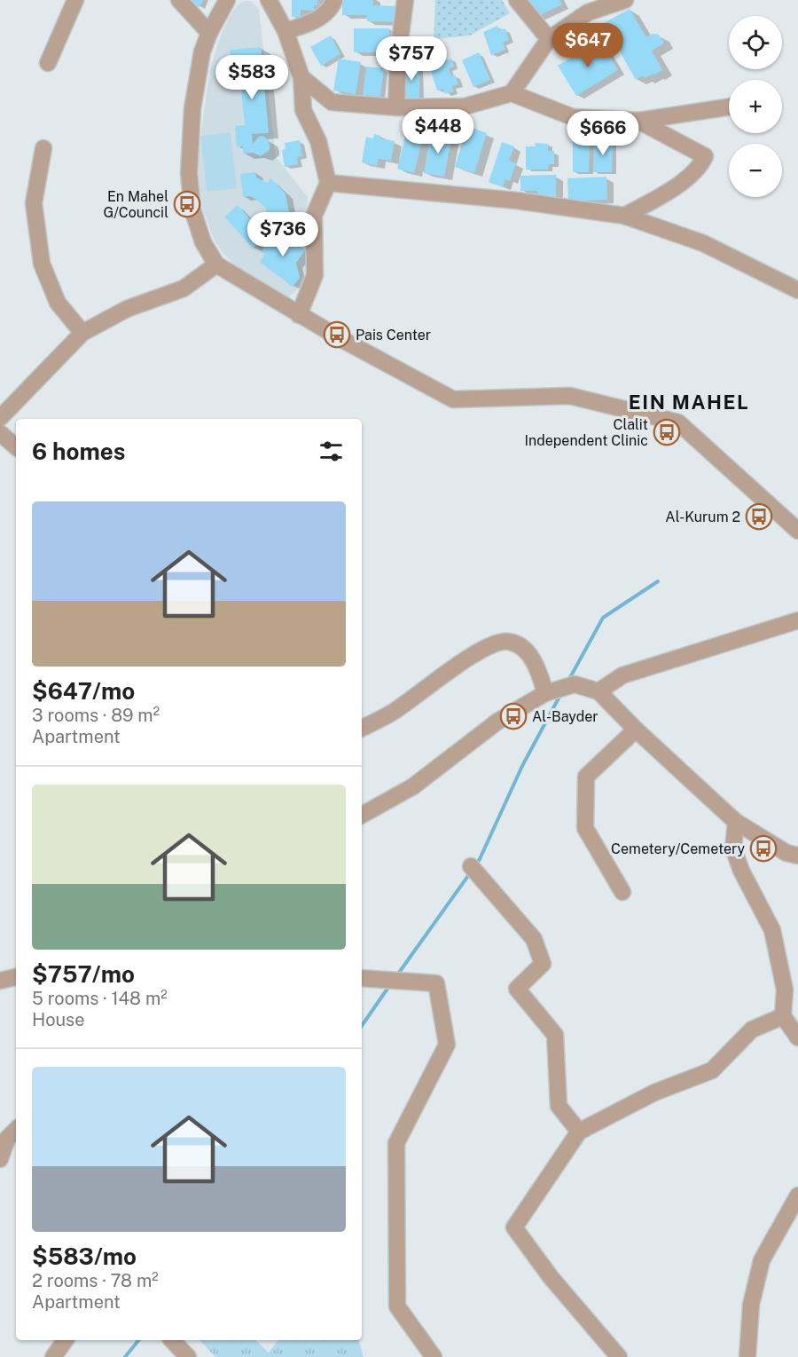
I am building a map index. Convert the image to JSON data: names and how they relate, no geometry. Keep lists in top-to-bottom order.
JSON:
{
  "districts": ["EIN MAHEL"],
  "places": {
    "bus stop": [
      "En Mahel G/Council",
      "Pais Center",
      "Clalit Independent Clinic",
      "Al-Kurum 2",
      "Al-Bayder",
      "Cemetery/Cemetery"
    ]
  },
  "page": {
    "map_buttons": ["+", "−"],
    "price": [
      "$647",
      "$757",
      "$583",
      "$448",
      "$666",
      "$736"
    ],
    "heading": "6 homes",
    "list": [
      {
        "name": "$647/mo",
        "note": "3 rooms · 89 m² · Apartment"
      },
      {
        "name": "$757/mo",
        "note": "5 rooms · 148 m² · House"
      },
      {
        "name": "$583/mo",
        "note": "2 rooms · 78 m² · Apartment"
      }
    ]
  }
}
